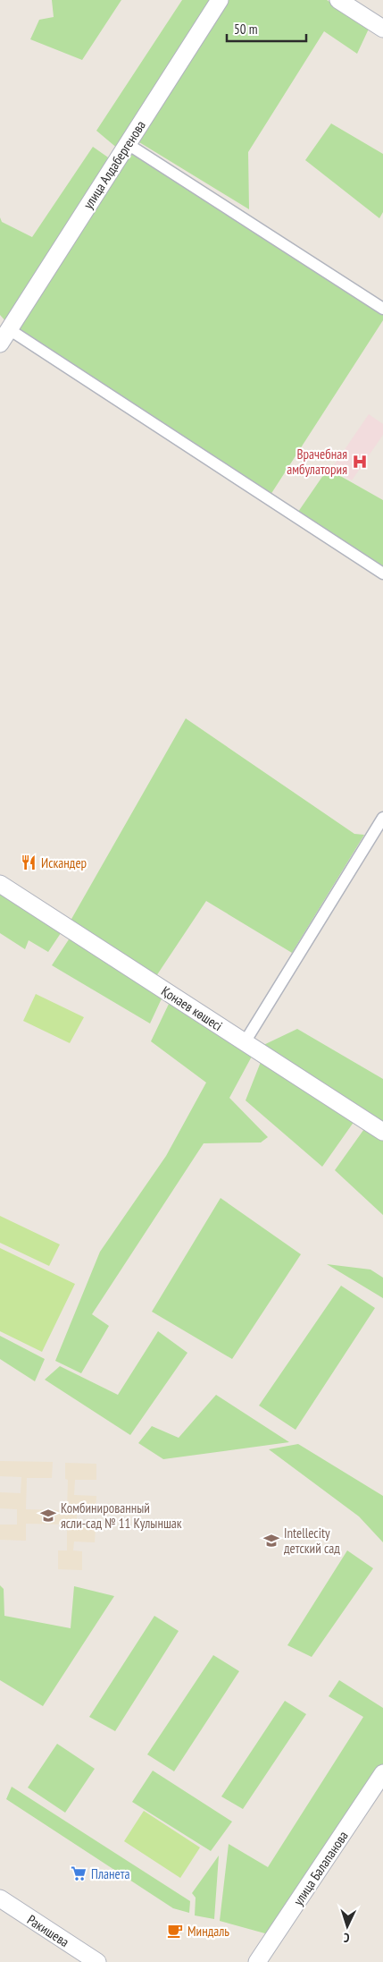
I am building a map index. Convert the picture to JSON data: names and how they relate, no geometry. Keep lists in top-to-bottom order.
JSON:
{
  "streets": {
    "street": [
      "улица Алдабергенова",
      "Қонаев көшесі",
      "улица Балапанова",
      "Ракишева"
    ]
  },
  "places": {
    "hospital": ["Врачебная амбулатория"],
    "restaurant": ["Искандер"],
    "school or university": ["Комбинированный ясли-сад № 11 Кулыншак", "Intellecity детский сад"],
    "supermarket": ["Планета"],
    "cafe": ["Миндаль"]
  },
  "scale_bar": "50 m",
  "north": "bottom"
}
